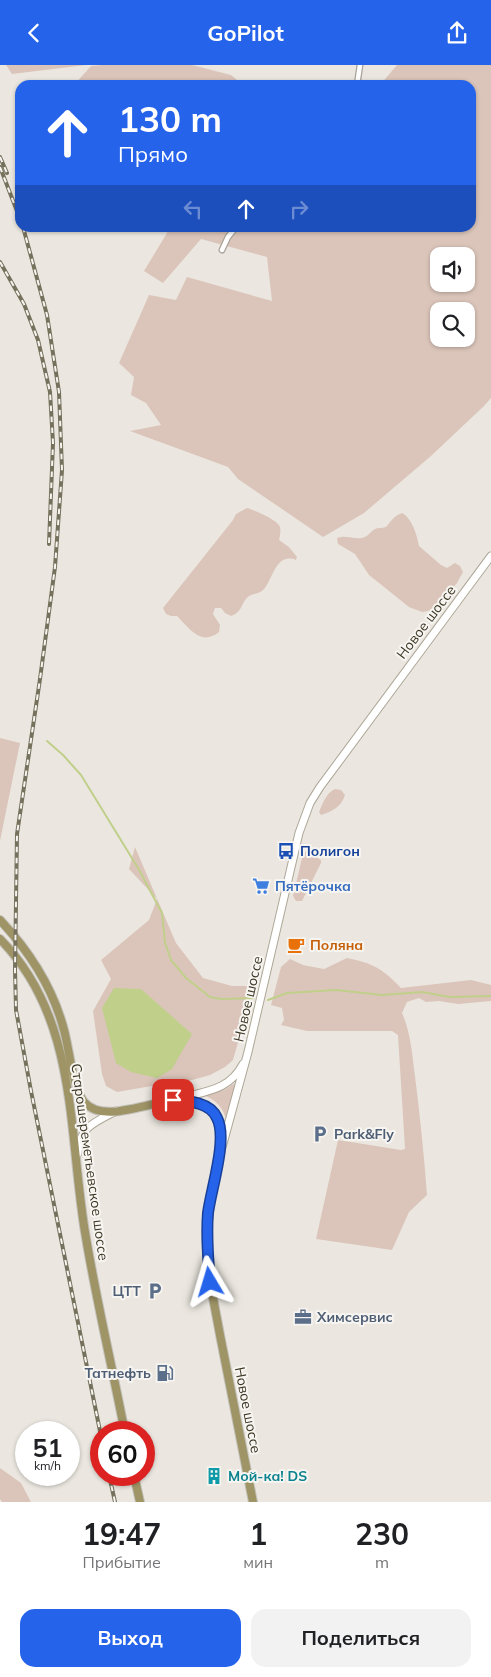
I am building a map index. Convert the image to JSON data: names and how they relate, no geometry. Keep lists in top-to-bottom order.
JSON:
{
  "streets": {
    "main road": ["Новое шоссе", "Старошереметьевское шоссе"]
  },
  "places": {
    "bus stop": ["Полигон"],
    "supermarket": ["Пятёрочка"],
    "cafe": ["Поляна"],
    "parking": ["Park&Fly", "ЦТТ"],
    "office": ["Химсервис"],
    "fuel station": ["Татнефть"],
    "building": ["Мой-ка! DS"]
  },
  "page": {
    "header": "GoPilot",
    "turn": ["130 m", "Прямо"],
    "speed": "51 km/h",
    "limit": "60",
    "eta": [
      "19:47",
      "Прибытие",
      "1",
      "мин",
      "230",
      "m"
    ],
    "buttons": ["Выход", "Поделиться"]
  }
}
